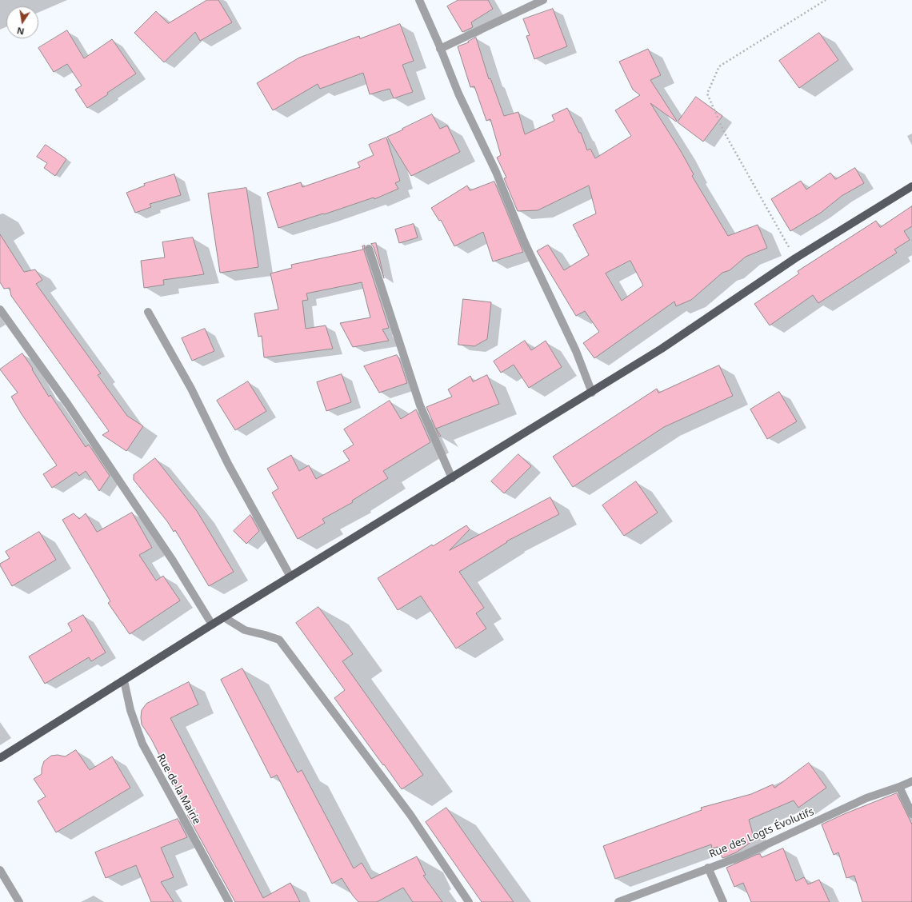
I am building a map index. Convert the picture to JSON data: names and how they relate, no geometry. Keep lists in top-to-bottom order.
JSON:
{
  "streets": {
    "street": ["Rue de la Mairie", "Rue des Logts Évolutifs"]
  },
  "north": "bottom"
}
